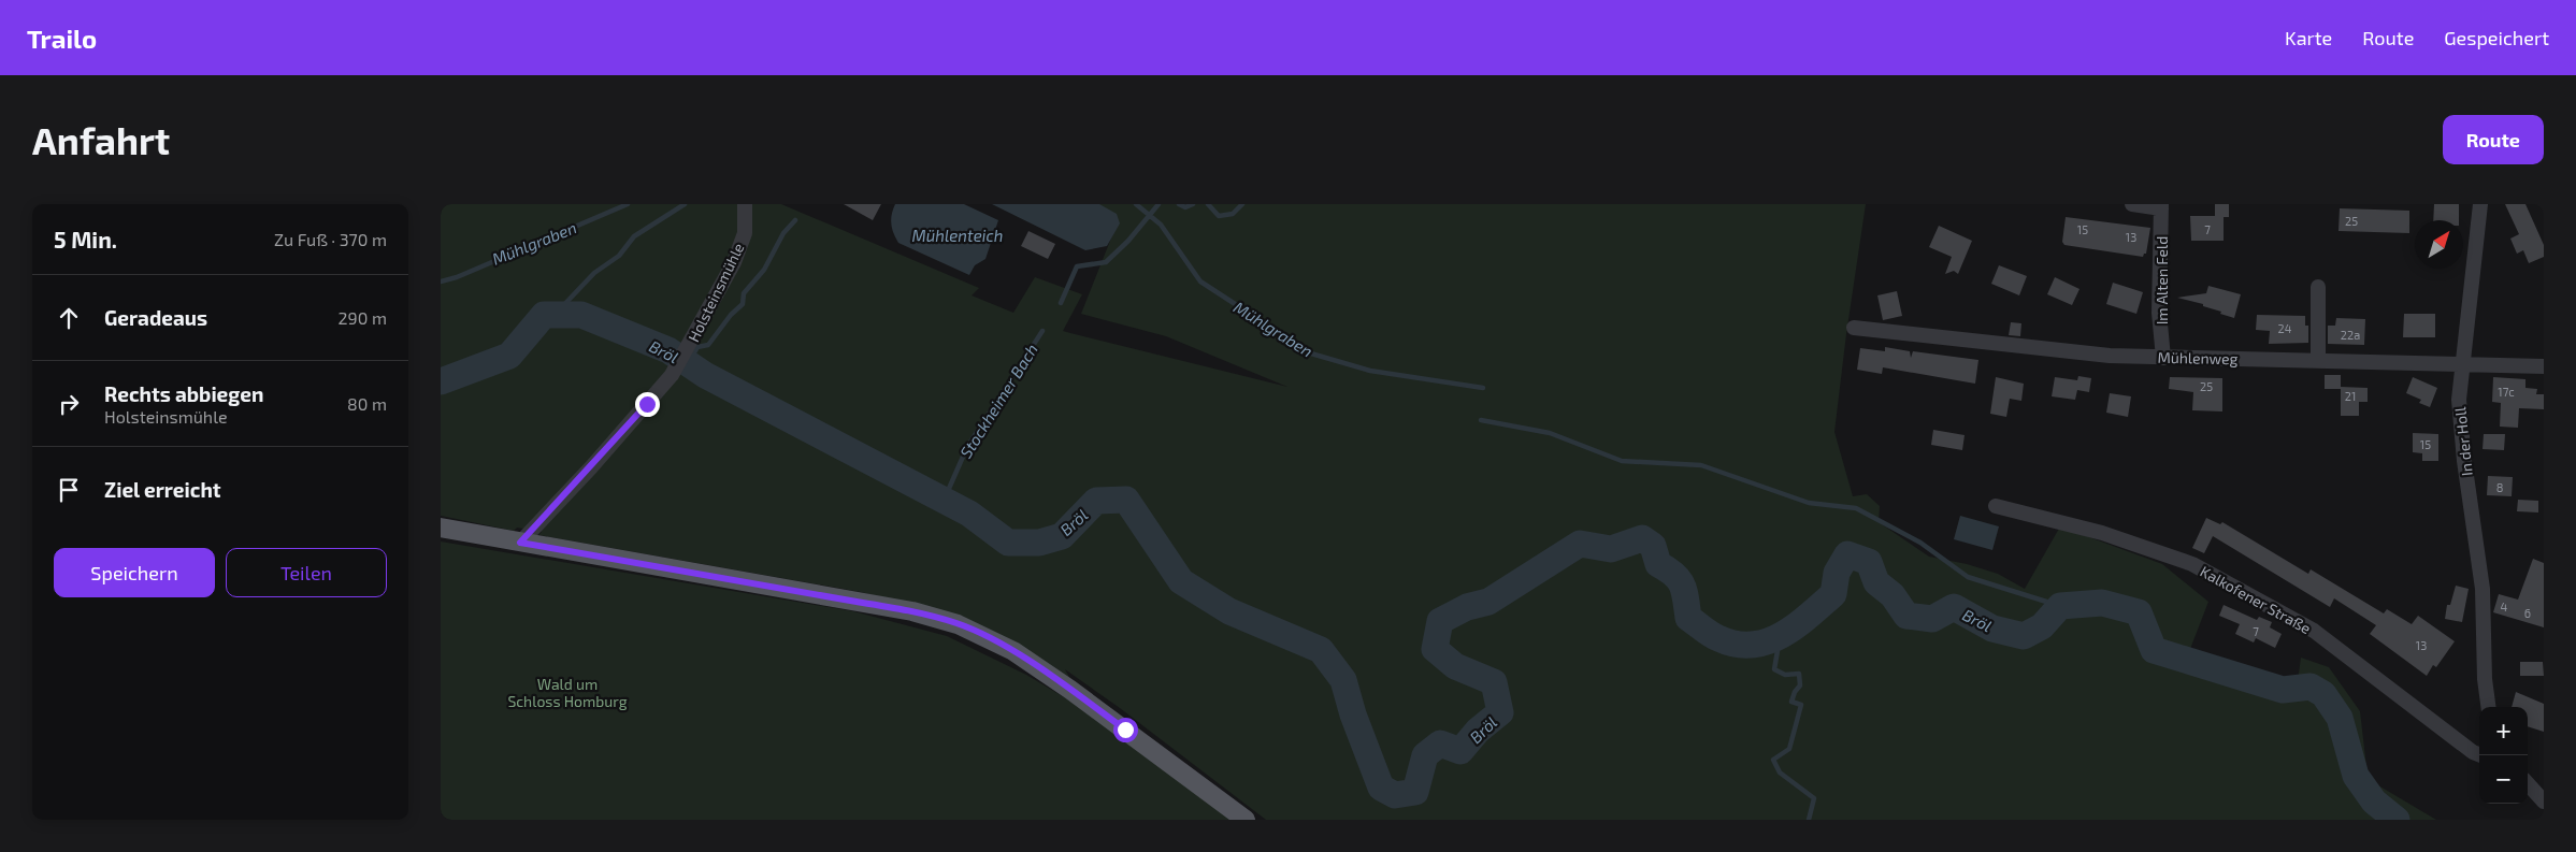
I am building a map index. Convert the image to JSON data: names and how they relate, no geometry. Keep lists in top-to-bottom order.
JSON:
{
  "streets": {
    "street": [
      "Im Alten Feld",
      "Holsteinsmühle",
      "Mühlenweg",
      "In der Holl",
      "Kalkofener Straße"
    ]
  },
  "crossings": [
    ["Im Alten Feld", "Mühlenweg"],
    ["Mühlenweg", "In der Holl"]
  ],
  "water": [
    "Mühlenteich",
    "Mühlgraben",
    "Bröl",
    "Stockheimer Bach"
  ],
  "parks": ["Wald um Schloss Homburg"],
  "house_numbers": [
    "25",
    "15",
    "7",
    "13",
    "24",
    "22a",
    "25",
    "17c",
    "21",
    "15",
    "8",
    "4",
    "6",
    "7",
    "13"
  ],
  "north": "top right",
  "page": {
    "header": "Trailo",
    "nav": ["Karte", "Route", "Gespeichert"],
    "buttons": [
      "Route",
      ["Speichern", "Teilen"]
    ],
    "title": "Anfahrt",
    "heading": ["5 Min.", "Zu Fuß · 370 m"],
    "list": [
      ["Geradeaus", "290 m"],
      ["Rechts abbiegen", "Holsteinsmühle", "80 m"],
      "Ziel erreicht"
    ],
    "map_buttons": ["+", "−"]
  }
}
